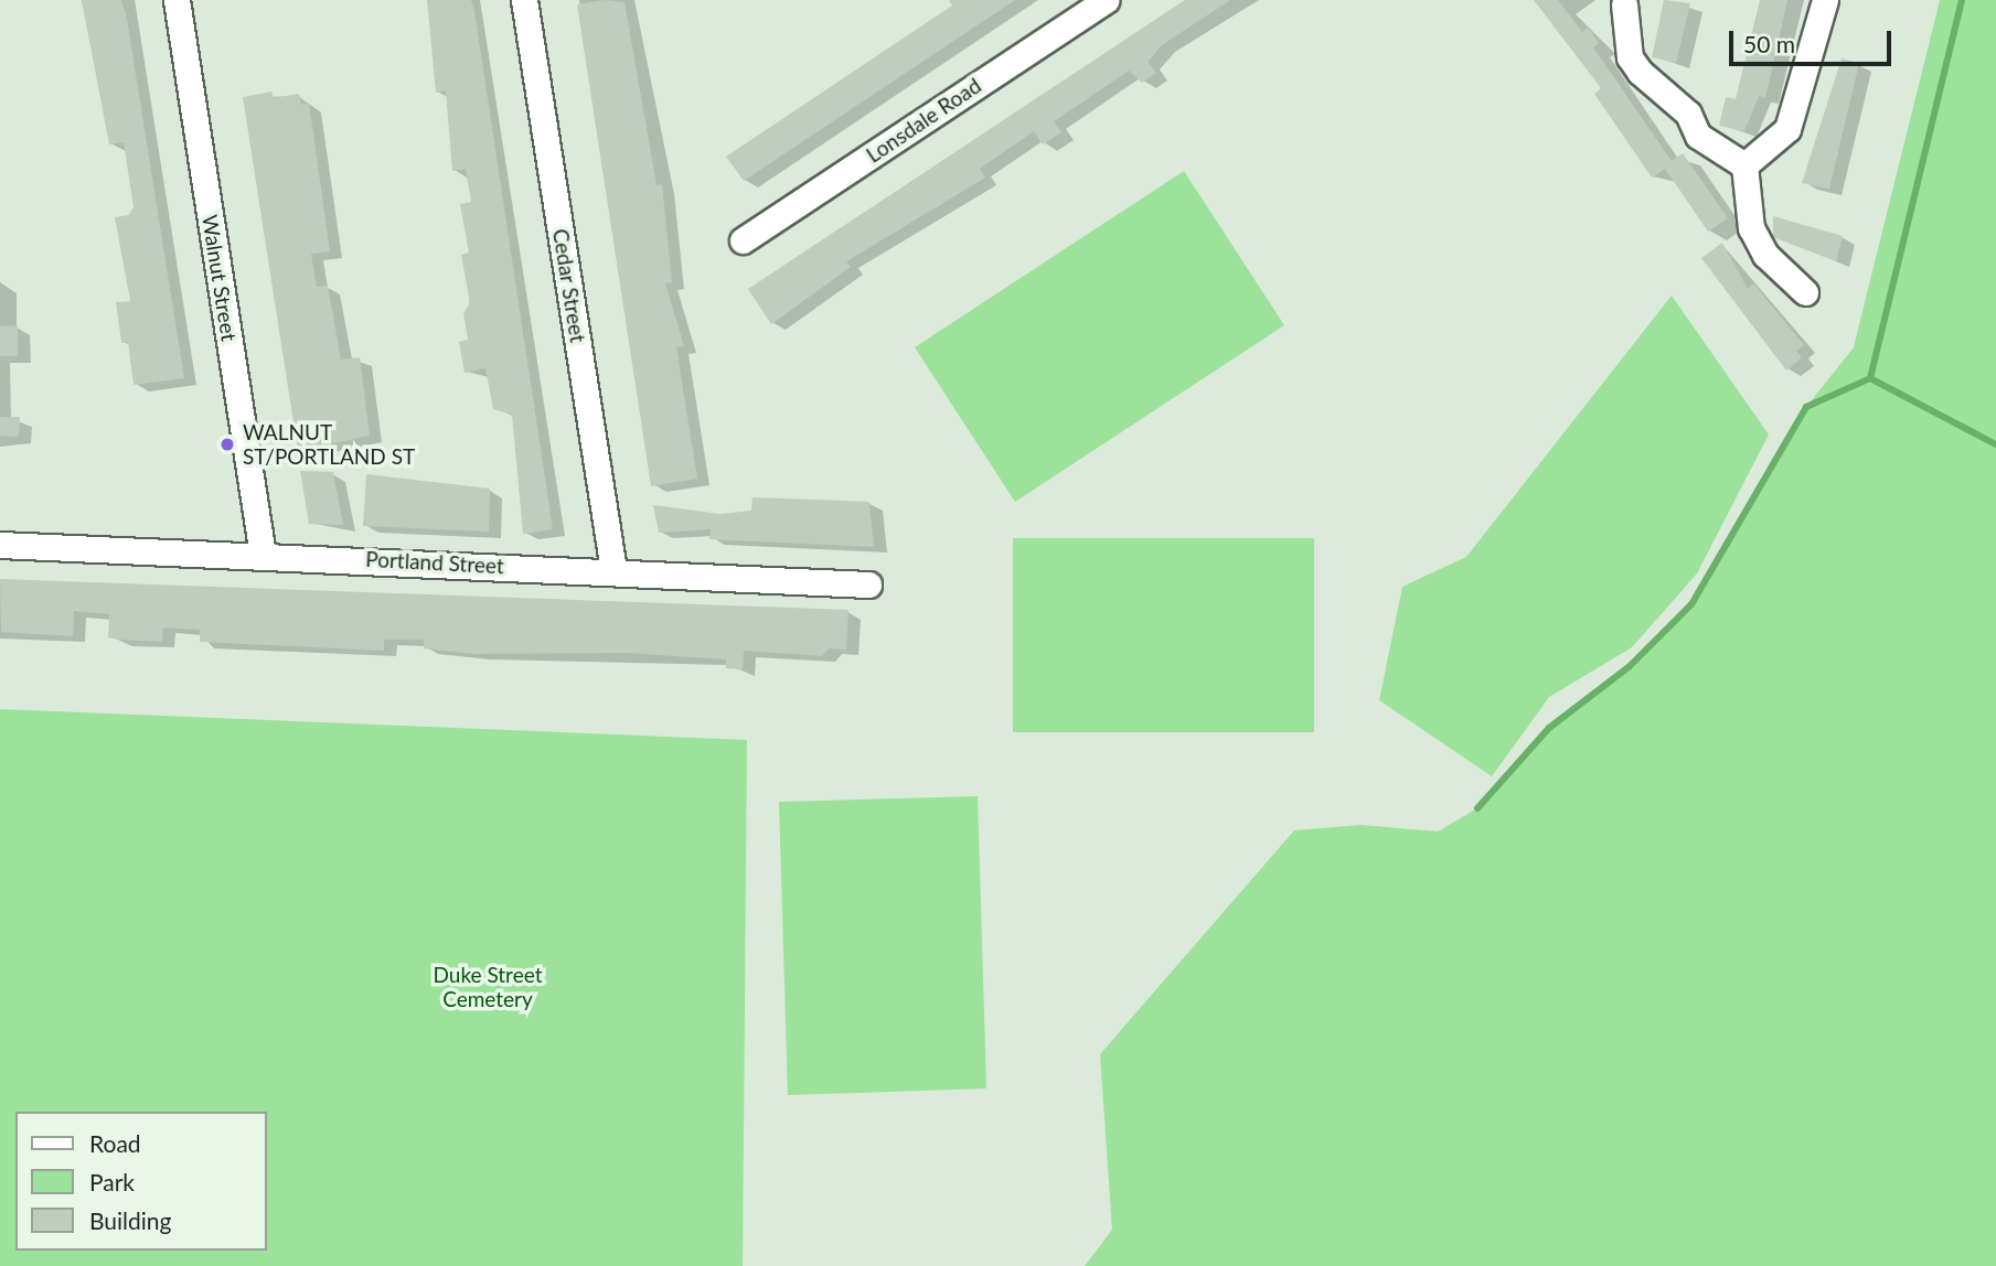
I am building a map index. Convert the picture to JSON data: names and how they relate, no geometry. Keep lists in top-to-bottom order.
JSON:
{
  "streets": {
    "street": [
      "Lonsdale Road",
      "Walnut Street",
      "Cedar Street",
      "Portland Street"
    ]
  },
  "crossings": [
    ["Walnut Street", "Portland Street"],
    ["Cedar Street", "Portland Street"]
  ],
  "parks": ["Duke Street Cemetery"],
  "places": ["WALNUT ST/PORTLAND ST"],
  "legend": ["Road", "Park", "Building"],
  "scale_bar": "50 m"
}
